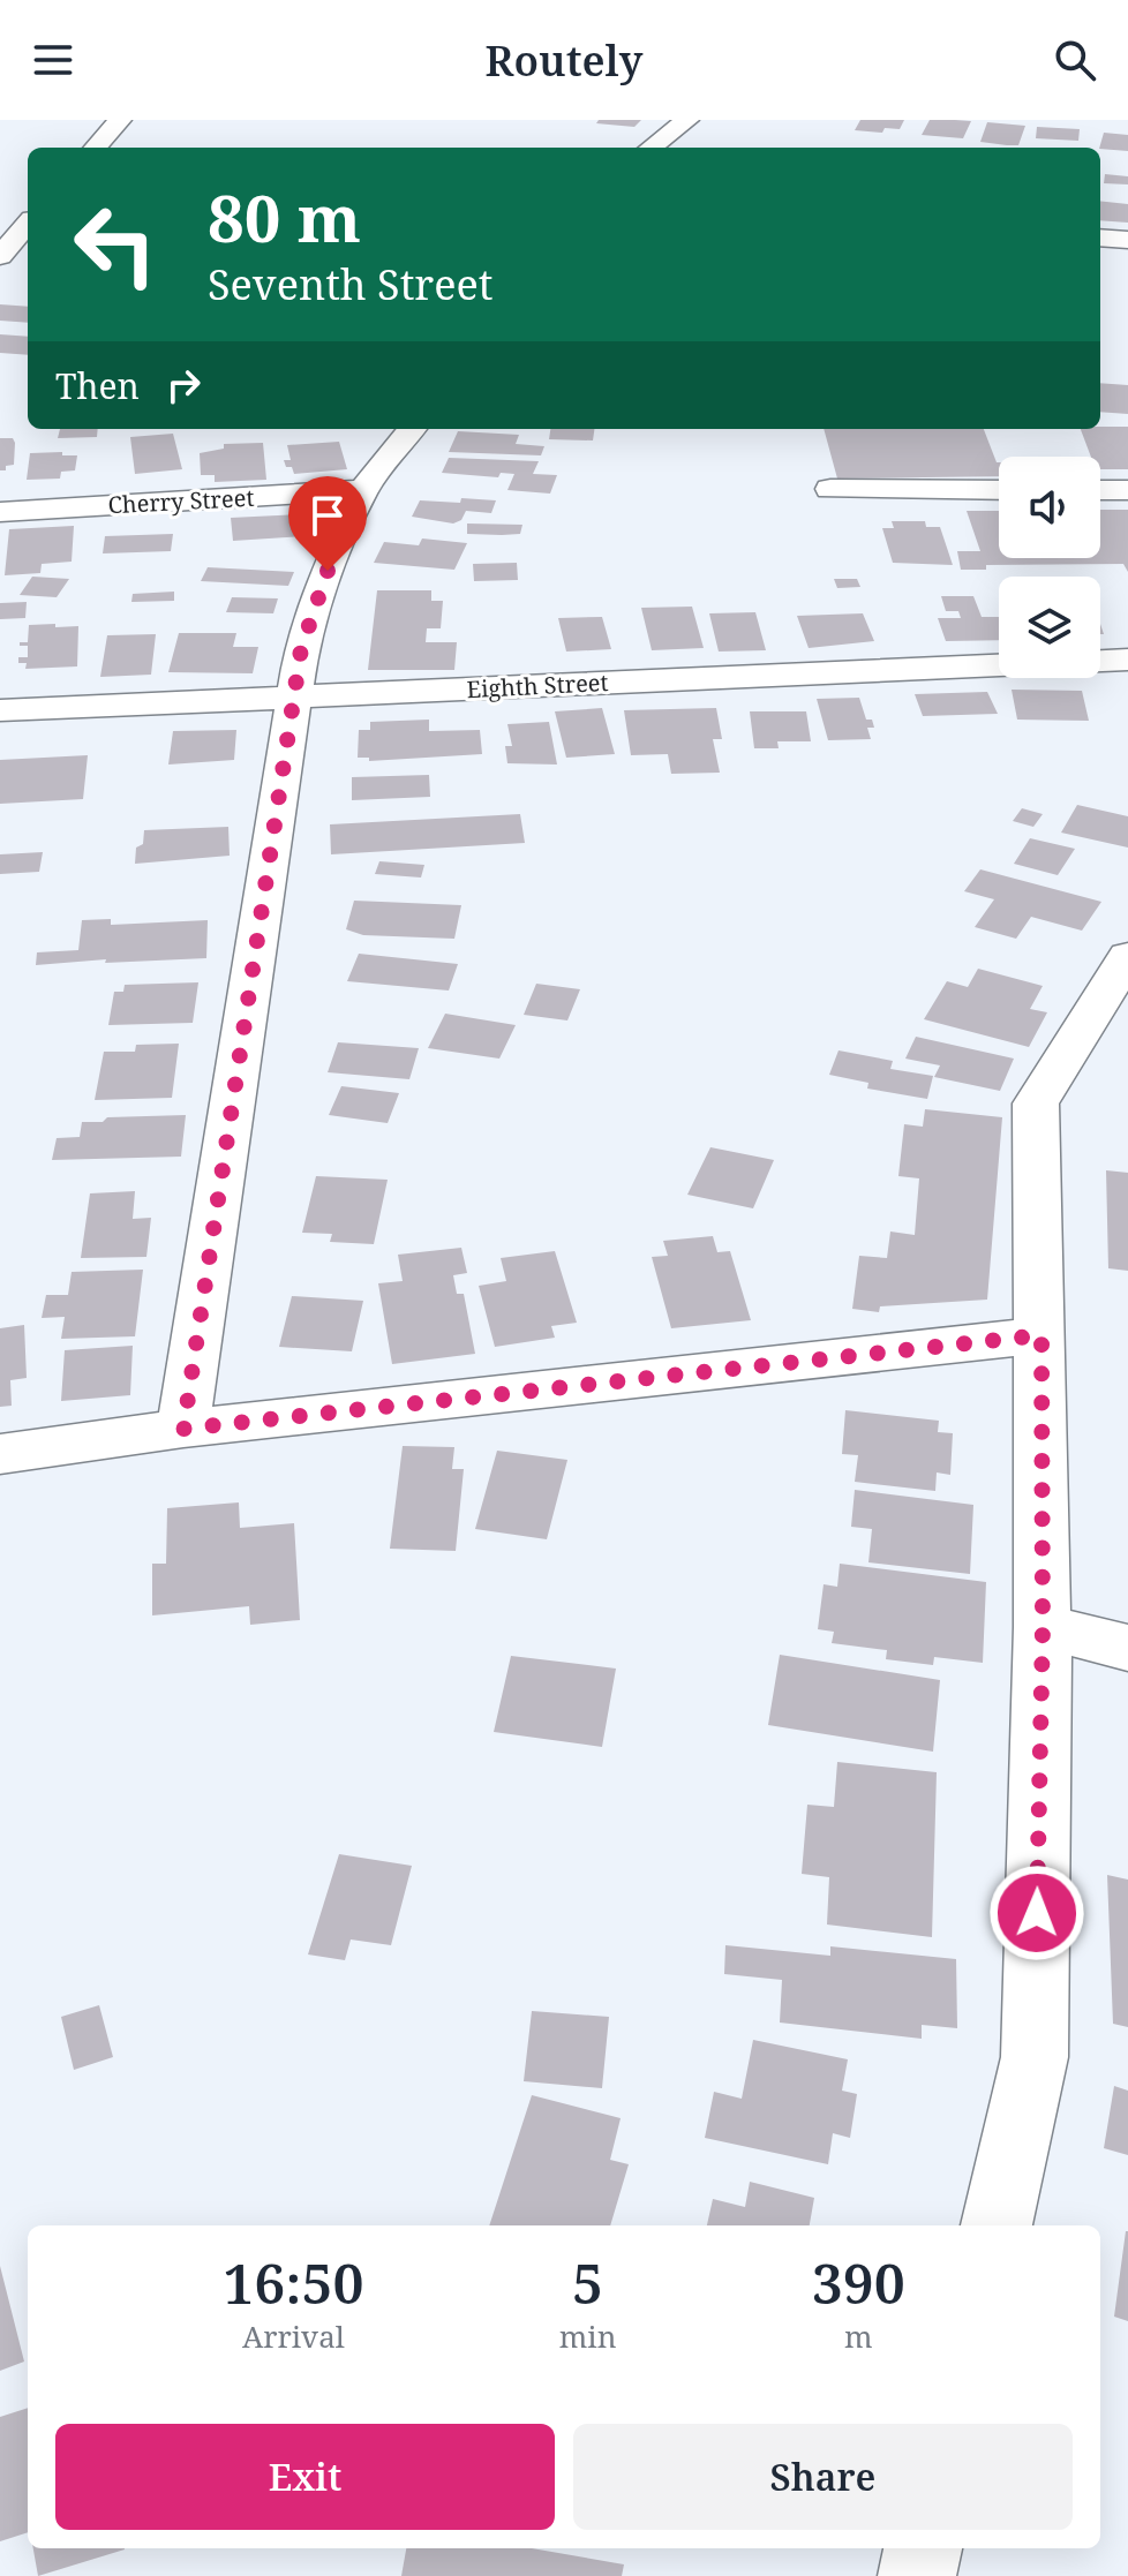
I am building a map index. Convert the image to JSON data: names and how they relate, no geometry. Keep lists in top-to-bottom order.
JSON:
{
  "streets": {
    "street": ["Cherry Street", "Eighth Street"]
  },
  "page": {
    "header": "Routely",
    "turn": ["80 m", "Seventh Street"],
    "then": "Then",
    "eta": [
      "16:50",
      "Arrival",
      "5",
      "min",
      "390",
      "m"
    ],
    "buttons": ["Exit", "Share"]
  }
}
